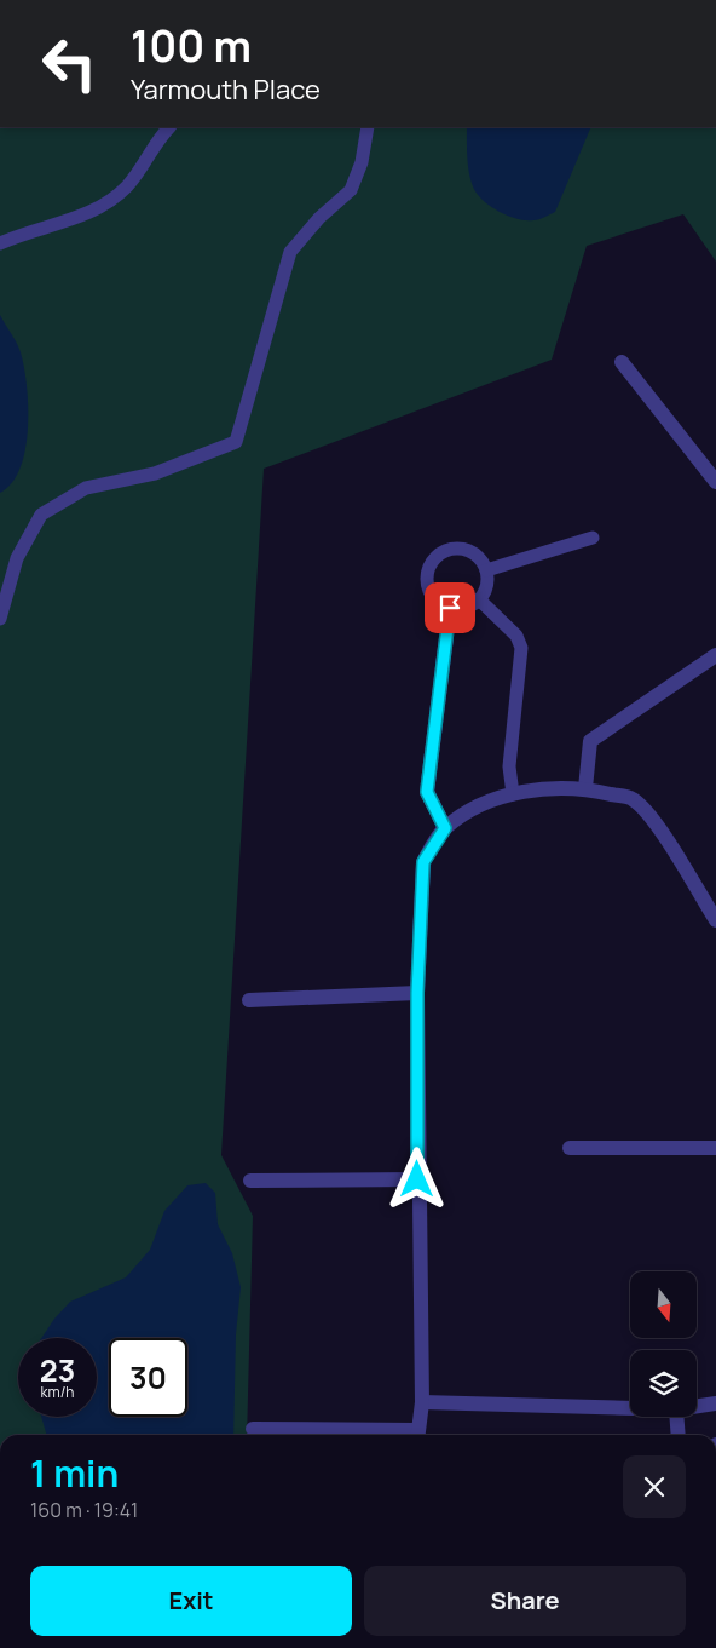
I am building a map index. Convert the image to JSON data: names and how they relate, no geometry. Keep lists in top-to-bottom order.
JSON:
{
  "north": "bottom",
  "page": {
    "turn": ["100 m", "Yarmouth Place"],
    "speed": "23 km/h",
    "limit": "30",
    "heading": ["1 min", "160 m · 19:41"],
    "buttons": ["Exit", "Share"]
  }
}
